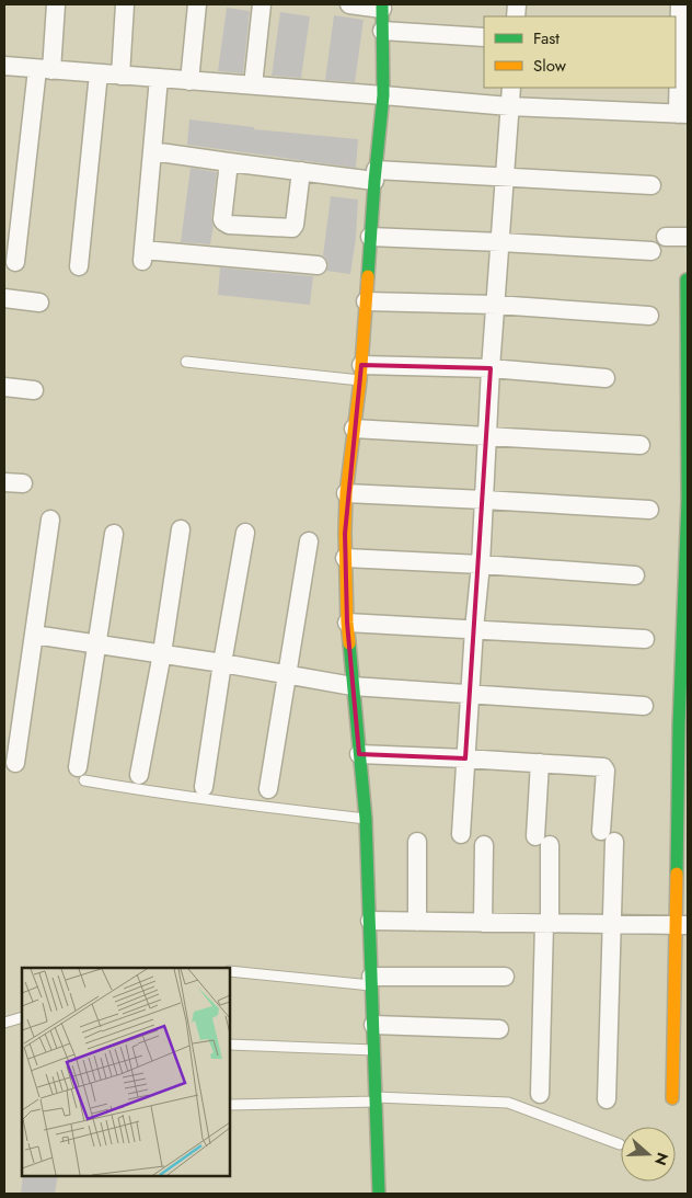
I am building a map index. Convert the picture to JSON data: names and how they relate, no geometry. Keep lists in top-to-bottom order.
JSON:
{
  "legend": ["Fast", "Slow"],
  "north": "right"
}
